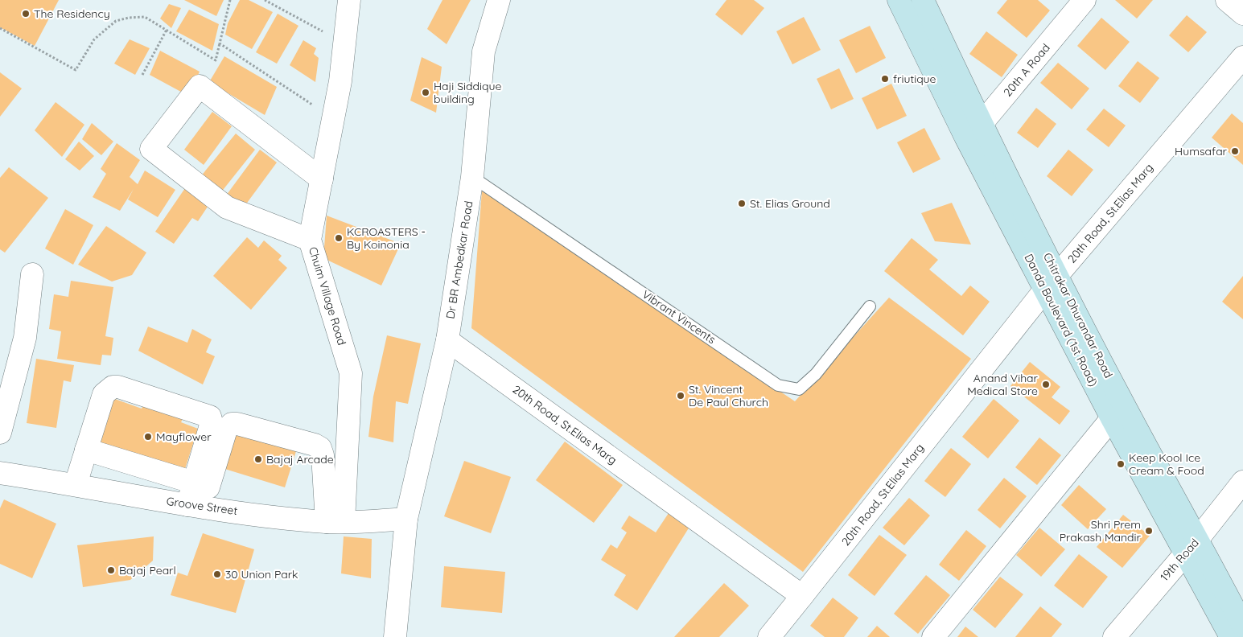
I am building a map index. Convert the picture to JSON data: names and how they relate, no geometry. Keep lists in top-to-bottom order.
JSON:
{
  "streets": {
    "main road": ["Chitrakar Dhurandar Road", "Danda Boulevard (1st Road)"],
    "street": [
      "20th A Road",
      "20th Road, St.Elias Marg",
      "Dr BR Ambedkar Road",
      "Chuim Village Road",
      "Groove Street",
      "19th Road"
    ],
    "lane": ["Vibrant Vincents"]
  },
  "crossings": [
    ["20th A Road", "Chitrakar Dhurandar Road"],
    ["20th Road, St.Elias Marg", "Dr BR Ambedkar Road"],
    ["20th Road, St.Elias Marg", "Chitrakar Dhurandar Road"],
    ["20th Road, St.Elias Marg", "Danda Boulevard (1st Road)"],
    ["Dr BR Ambedkar Road", "Vibrant Vincents"],
    ["Dr BR Ambedkar Road", "Groove Street"],
    ["Chuim Village Road", "Groove Street"],
    ["Chitrakar Dhurandar Road", "Danda Boulevard (1st Road)"],
    ["Chitrakar Dhurandar Road", "19th Road"],
    ["Danda Boulevard (1st Road)", "19th Road"]
  ],
  "places": [
    "The Residency",
    "friutique",
    "Haji Siddique building",
    "Humsafar",
    "St. Elias Ground",
    "KCROASTERS - By Koinonia",
    "Anand Vihar Medical Store",
    "St. Vincent De Paul Church",
    "Mayflower",
    "Bajaj Arcade",
    "Keep Kool Ice Cream & Food",
    "Shri Prem Prakash Mandir",
    "Bajaj Pearl",
    "30 Union Park"
  ]
}
